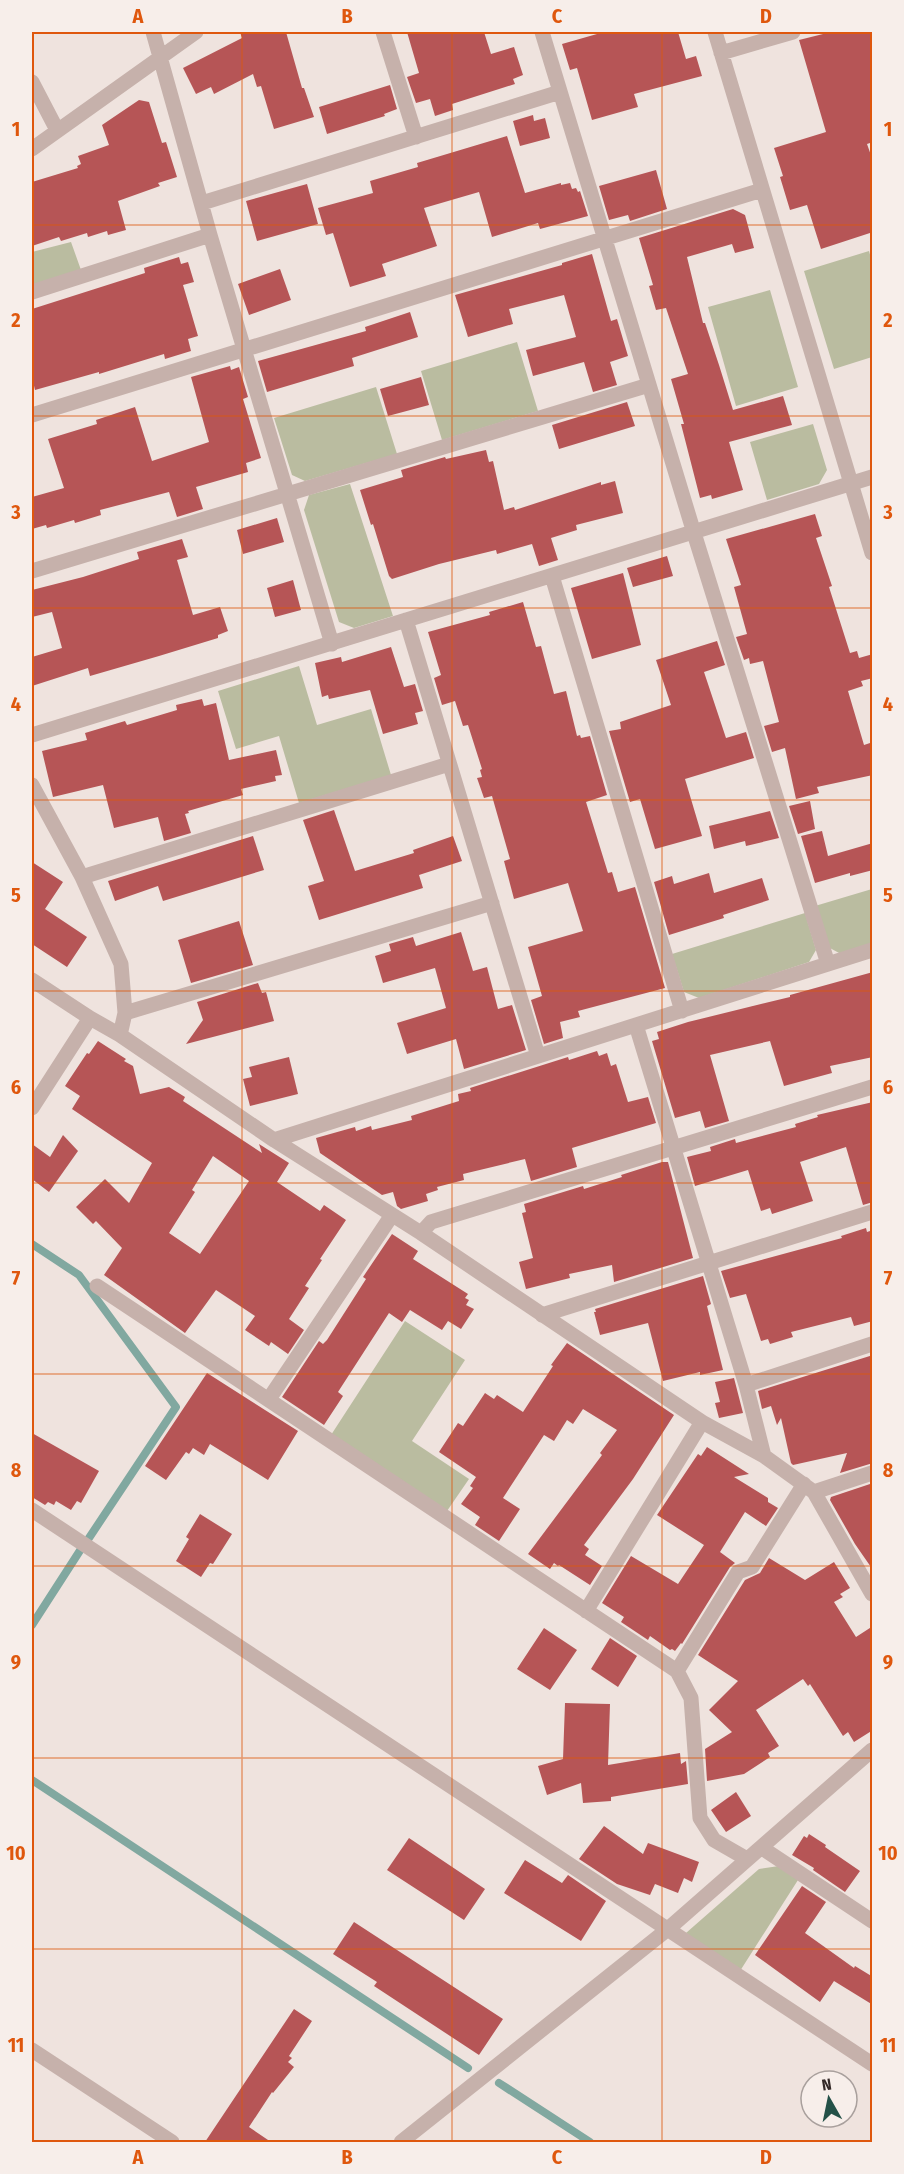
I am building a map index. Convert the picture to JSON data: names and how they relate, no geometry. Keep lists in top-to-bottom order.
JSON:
{
  "north": "top",
  "grid": {
    "columns": [
      "A",
      "B",
      "C",
      "D"
    ],
    "rows": [
      "1",
      "2",
      "3",
      "4",
      "5",
      "6",
      "7",
      "8",
      "9",
      "10",
      "11"
    ]
  }
}
